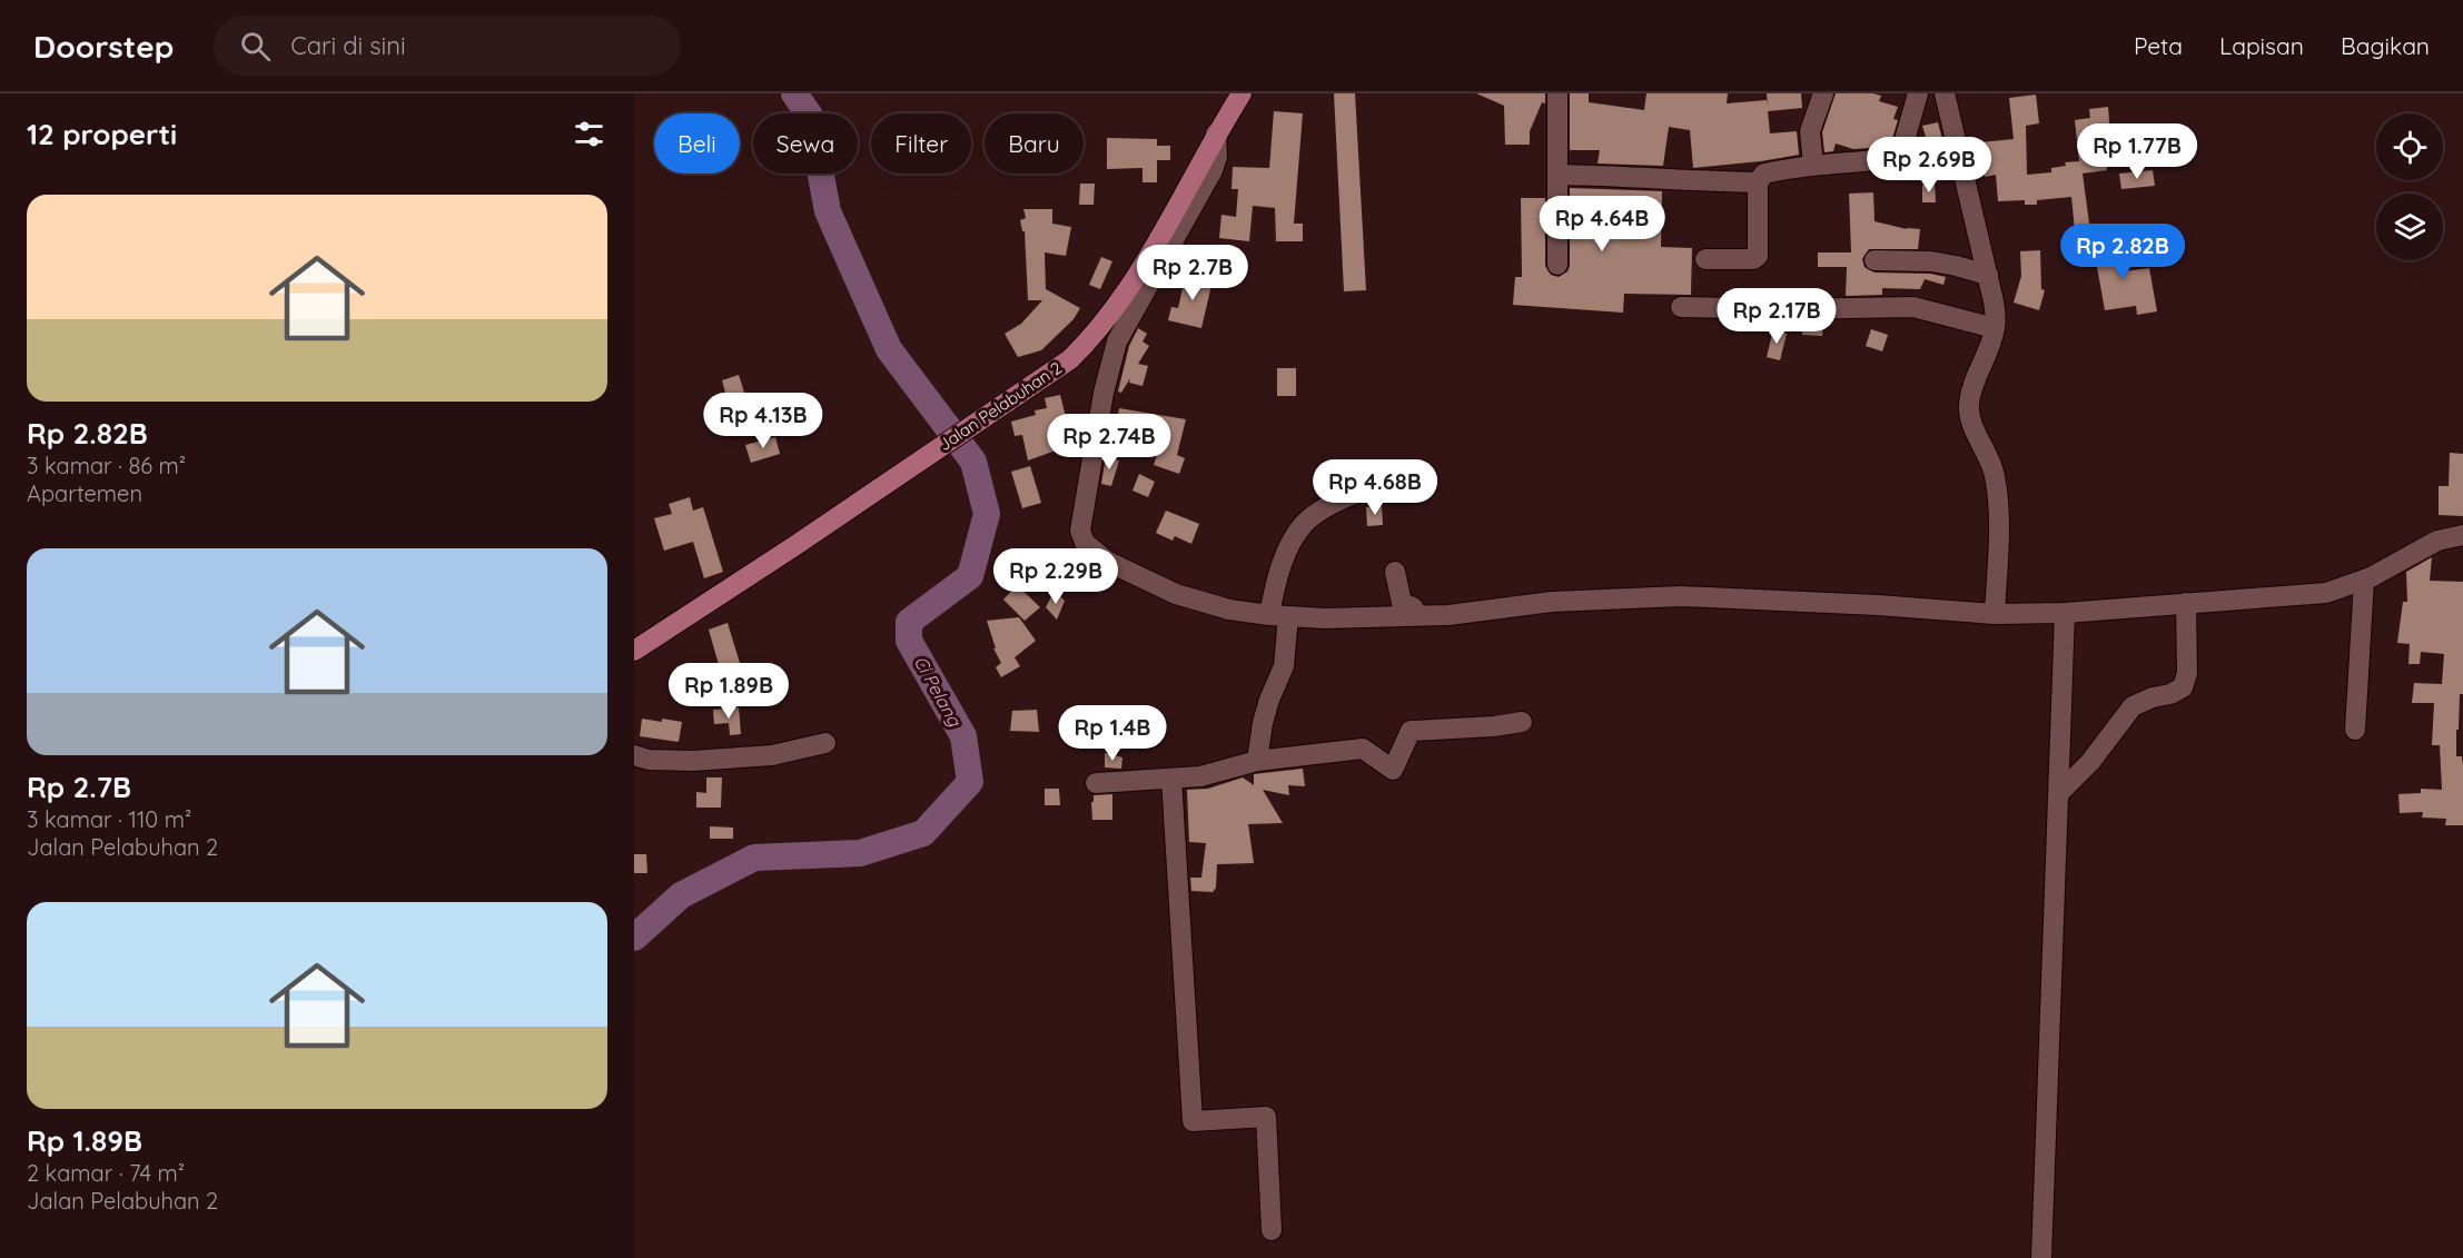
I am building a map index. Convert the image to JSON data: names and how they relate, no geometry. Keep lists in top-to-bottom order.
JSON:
{
  "streets": {
    "main road": ["Jalan Pelabuhan 2"]
  },
  "water": ["Ci Pelang"],
  "page": {
    "header": "Doorstep",
    "search": "Cari di sini",
    "nav": ["Peta", "Lapisan", "Bagikan"],
    "heading": "12 properti",
    "chip": [
      "Beli",
      "Sewa",
      "Filter",
      "Baru"
    ],
    "price": [
      "Rp 1.77B",
      "Rp 2.69B",
      "Rp 4.64B",
      "Rp 2.82B",
      "Rp 2.7B",
      "Rp 2.17B",
      "Rp 4.13B",
      "Rp 2.74B",
      "Rp 4.68B",
      "Rp 2.29B",
      "Rp 1.89B",
      "Rp 1.4B"
    ],
    "list": [
      {
        "name": "Rp 2.82B",
        "note": "3 kamar · 86 m² · Apartemen"
      },
      {
        "name": "Rp 2.7B",
        "note": "3 kamar · 110 m² · Jalan Pelabuhan 2"
      },
      {
        "name": "Rp 1.89B",
        "note": "2 kamar · 74 m² · Jalan Pelabuhan 2"
      }
    ]
  }
}
